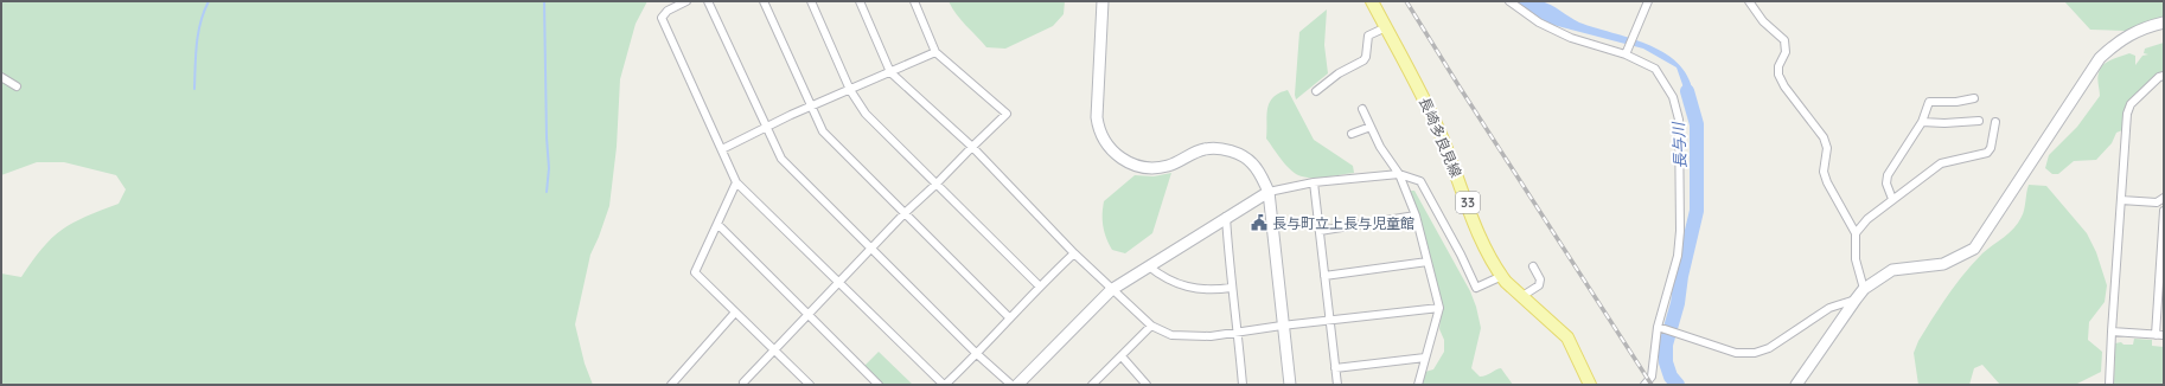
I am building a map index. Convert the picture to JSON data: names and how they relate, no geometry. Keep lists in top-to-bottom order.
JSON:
{
  "streets": {
    "main road": ["長崎多良見線", "33"]
  },
  "water": ["長与川"],
  "places": {
    "public building": ["長与町立上長与児童館"]
  }
}
